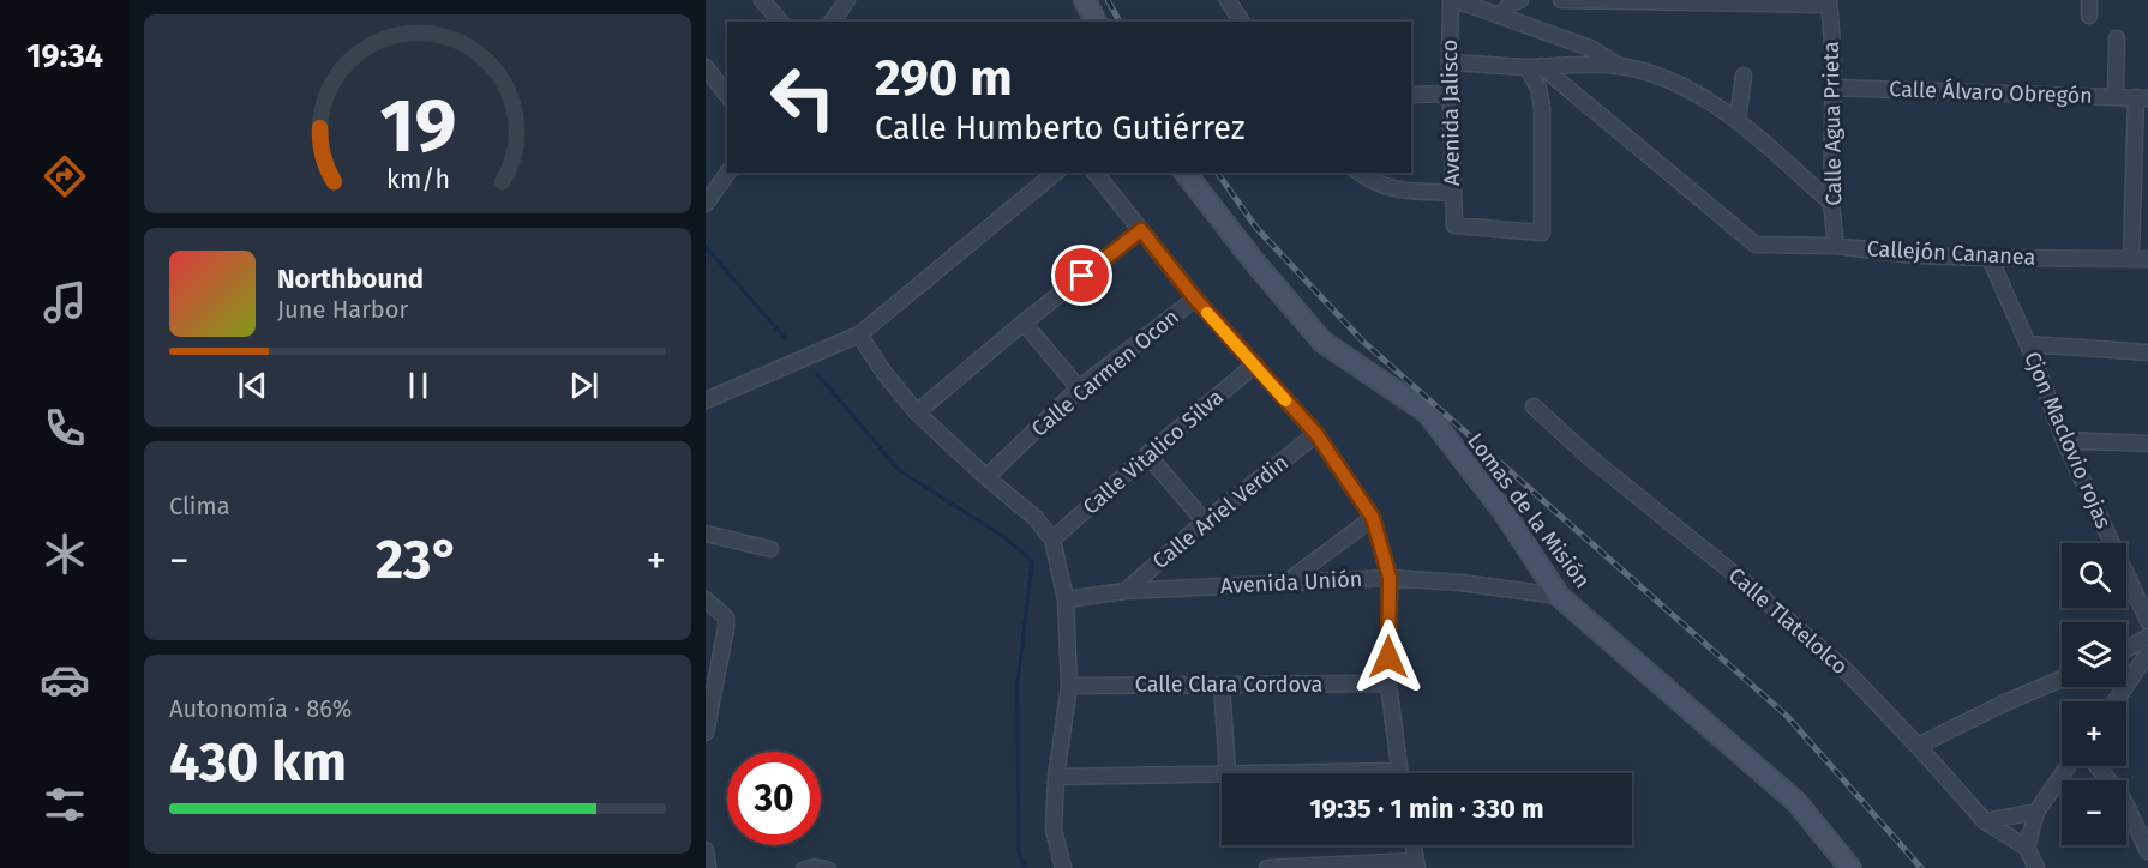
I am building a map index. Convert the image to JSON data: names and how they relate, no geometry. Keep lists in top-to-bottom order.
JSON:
{
  "streets": {
    "street": [
      "Calle Álvaro Obregón",
      "Avenida Jalisco",
      "Calle Agua Prieta",
      "Callejón Cananea",
      "Calle Carmen Ocon",
      "Cjon Maclovio rojas",
      "Calle Vitalico Silva",
      "Lomas de la Misión",
      "Calle Ariel Verdin",
      "Avenida Unión",
      "Calle Tlatelolco",
      "Calle Clara Cordova"
    ]
  },
  "crossings": [
    ["Calle Álvaro Obregón", "Calle Agua Prieta"],
    ["Avenida Jalisco", "Callejón Cananea"],
    ["Calle Agua Prieta", "Callejón Cananea"],
    ["Callejón Cananea", "Cjon Maclovio rojas"],
    ["Lomas de la Misión", "Avenida Unión"],
    ["Calle Ariel Verdin", "Avenida Unión"]
  ],
  "page": {
    "tabs": "19:34",
    "turn": ["290 m", "Calle Humberto Gutiérrez"],
    "song": ["Northbound", "June Harbor"],
    "tile": [
      "Clima",
      ["Autonomía · 86%", "430 km"]
    ],
    "heat": ["−", "23°", "+"],
    "map_buttons": ["+", "−"],
    "limit": "30",
    "trip": "19:35 · 1 min · 330 m",
    "gauge": ["19", "km/h"]
  }
}
